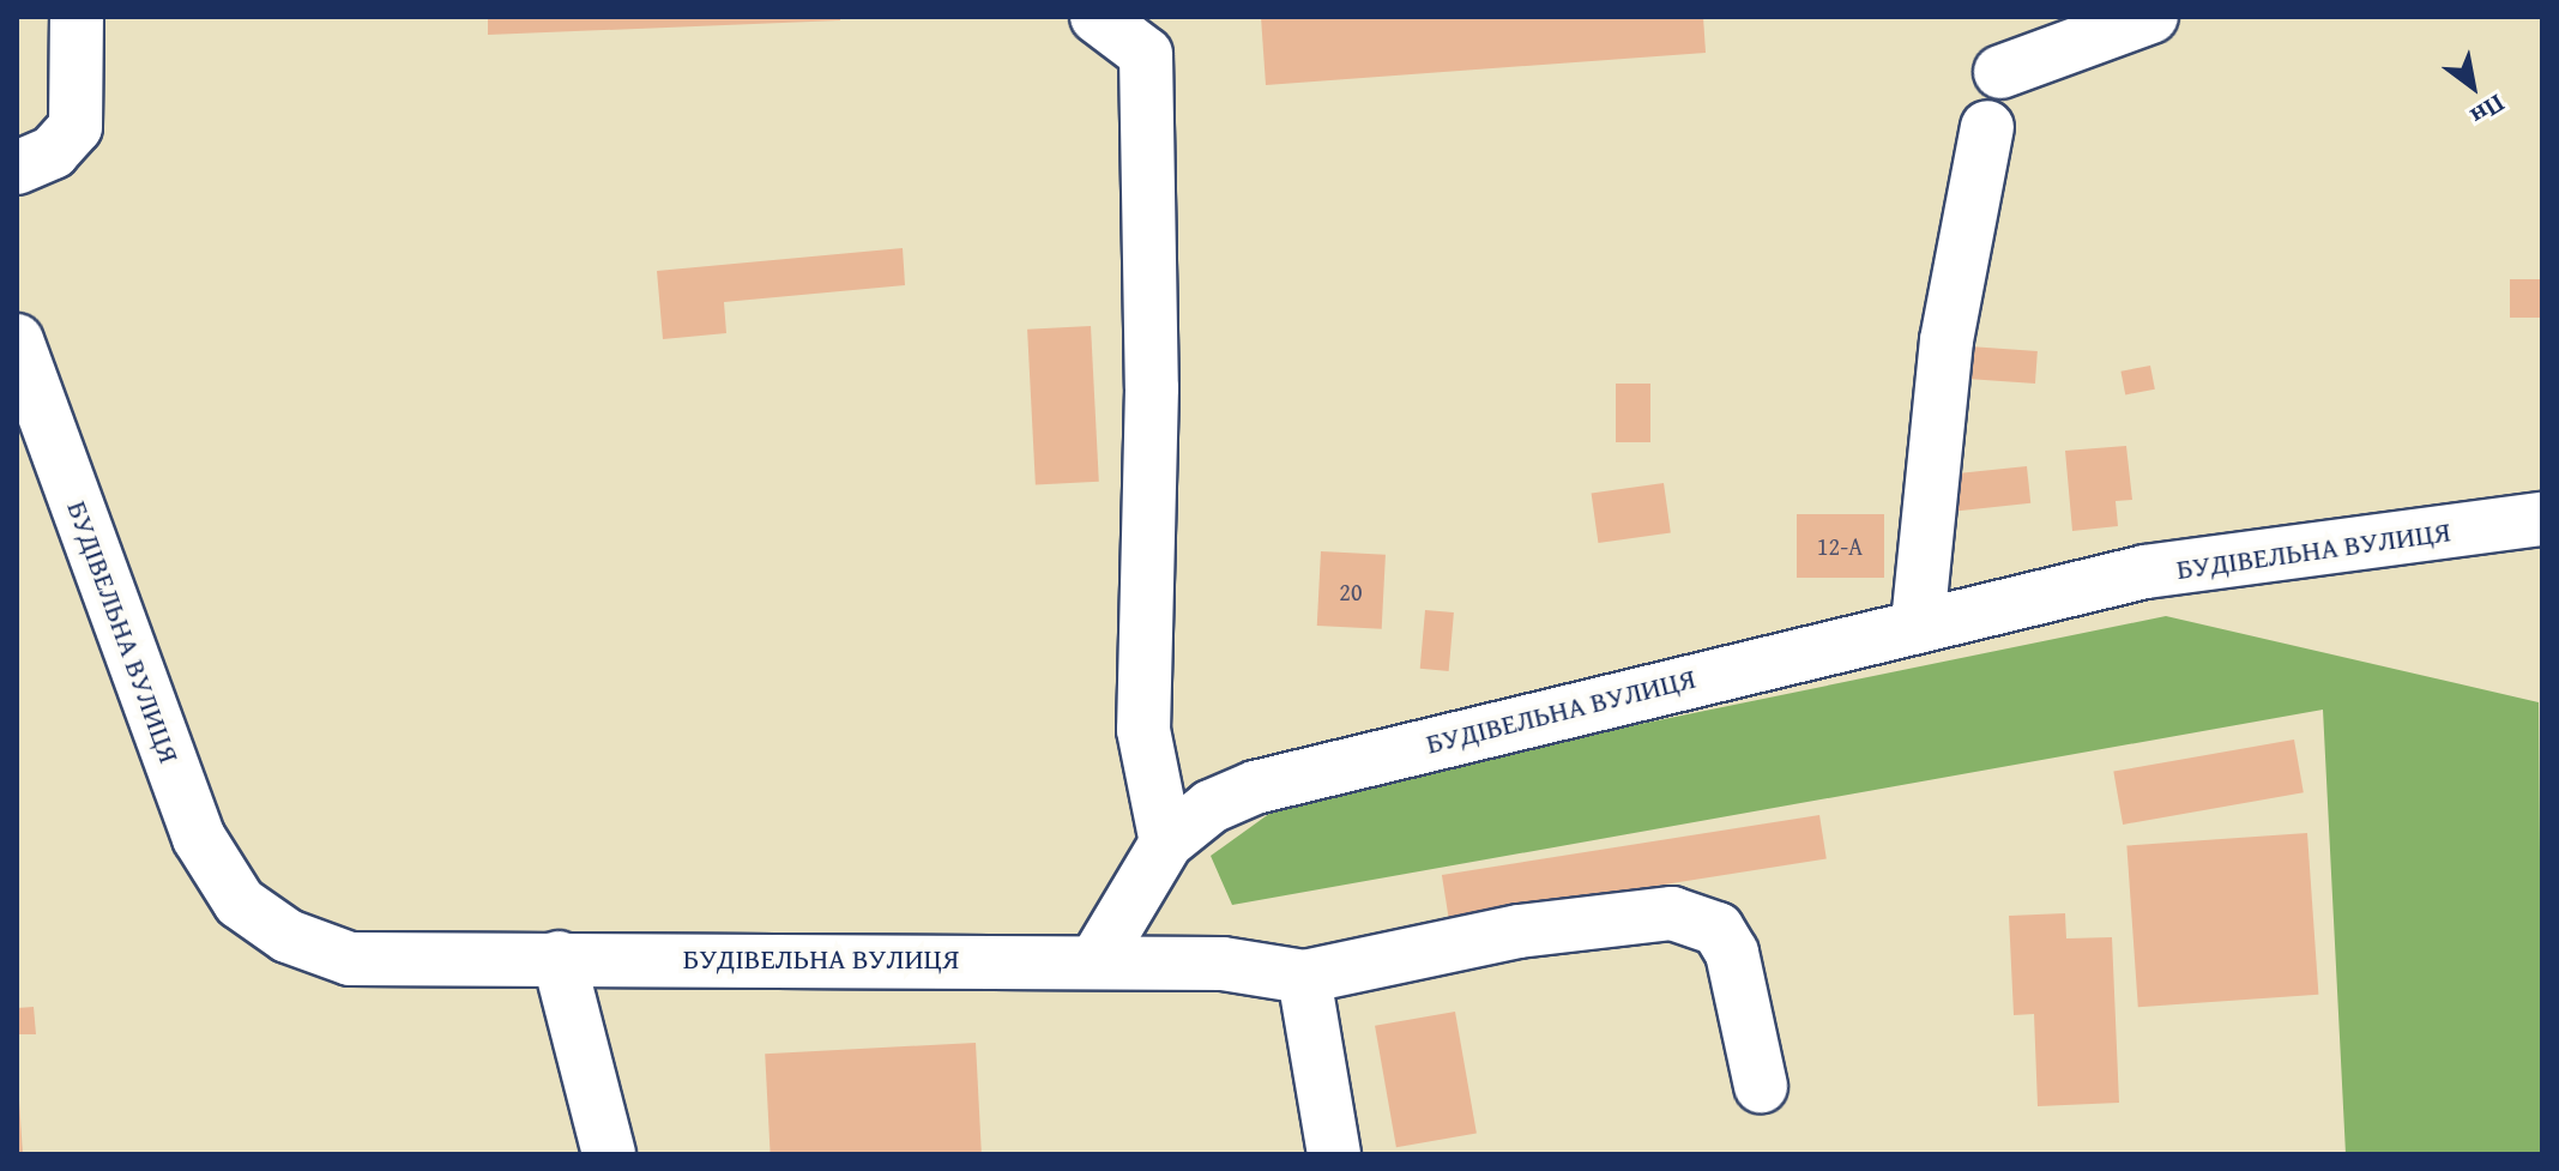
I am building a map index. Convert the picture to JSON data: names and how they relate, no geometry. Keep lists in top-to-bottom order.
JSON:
{
  "streets": {
    "street": ["БУДІВЕЛЬНА ВУЛИЦЯ"]
  },
  "house_numbers": ["12-А", "20"],
  "north": "bottom right"
}
